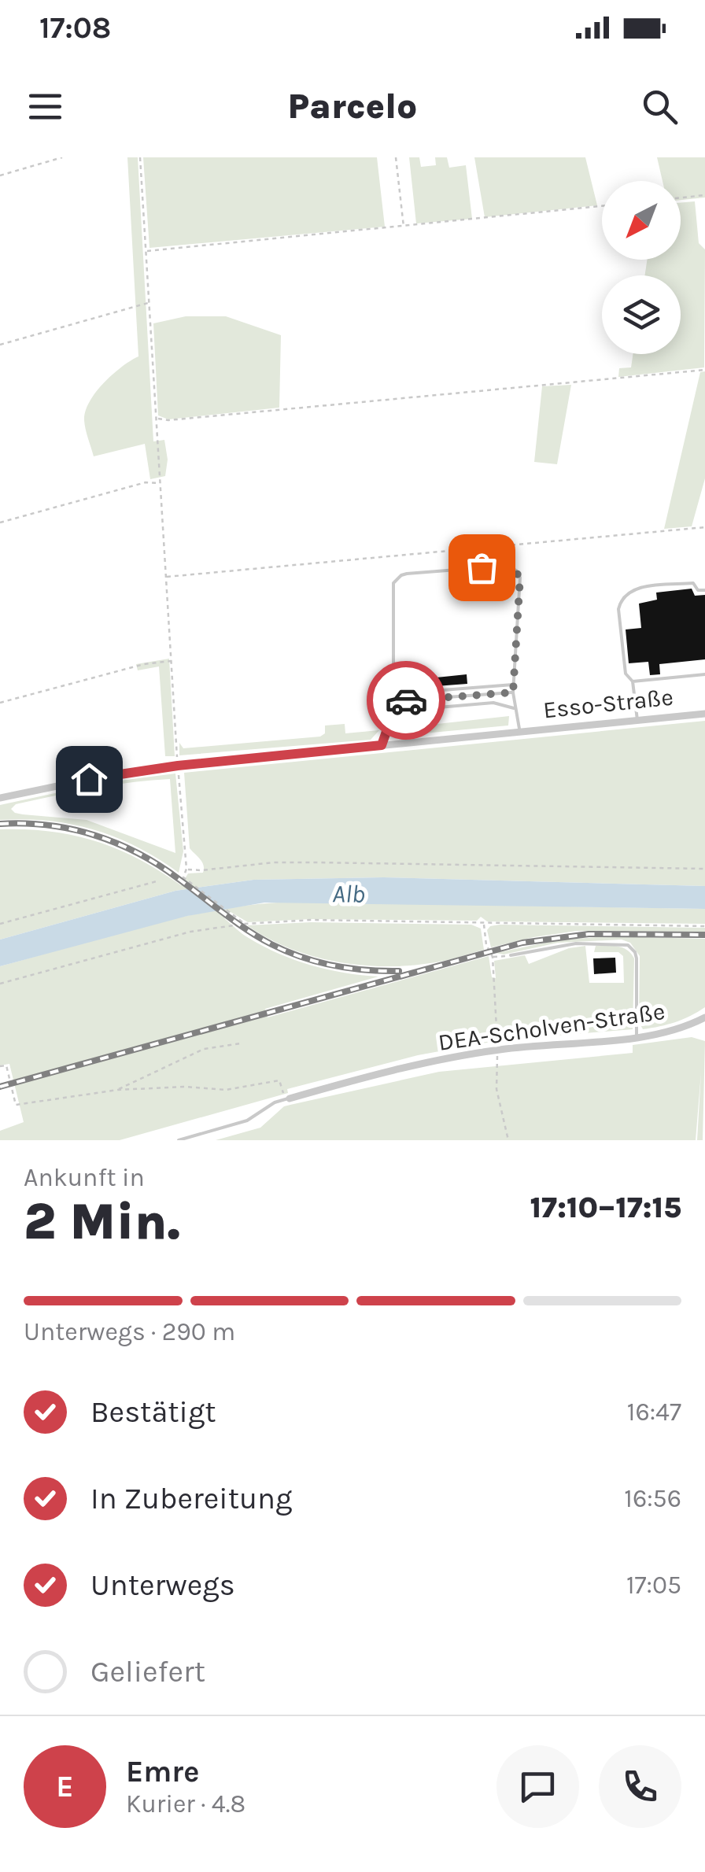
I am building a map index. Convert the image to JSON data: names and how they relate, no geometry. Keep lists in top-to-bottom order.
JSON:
{
  "streets": {
    "street": ["Esso-Straße", "DEA-Scholven-Straße"]
  },
  "water": ["Alb"],
  "north": "bottom left",
  "page": {
    "status": "17:08",
    "header": "Parcelo",
    "heading": ["2 Min.", "Ankunft in", "17:10–17:15"],
    "panel": ["Emre", "Kurier · 4.8"],
    "bar": "Unterwegs · 290 m",
    "list": [
      ["Bestätigt", "16:47"],
      ["In Zubereitung", "16:56"],
      ["Unterwegs", "17:05"],
      "Geliefert"
    ],
    "round": "E"
  }
}
